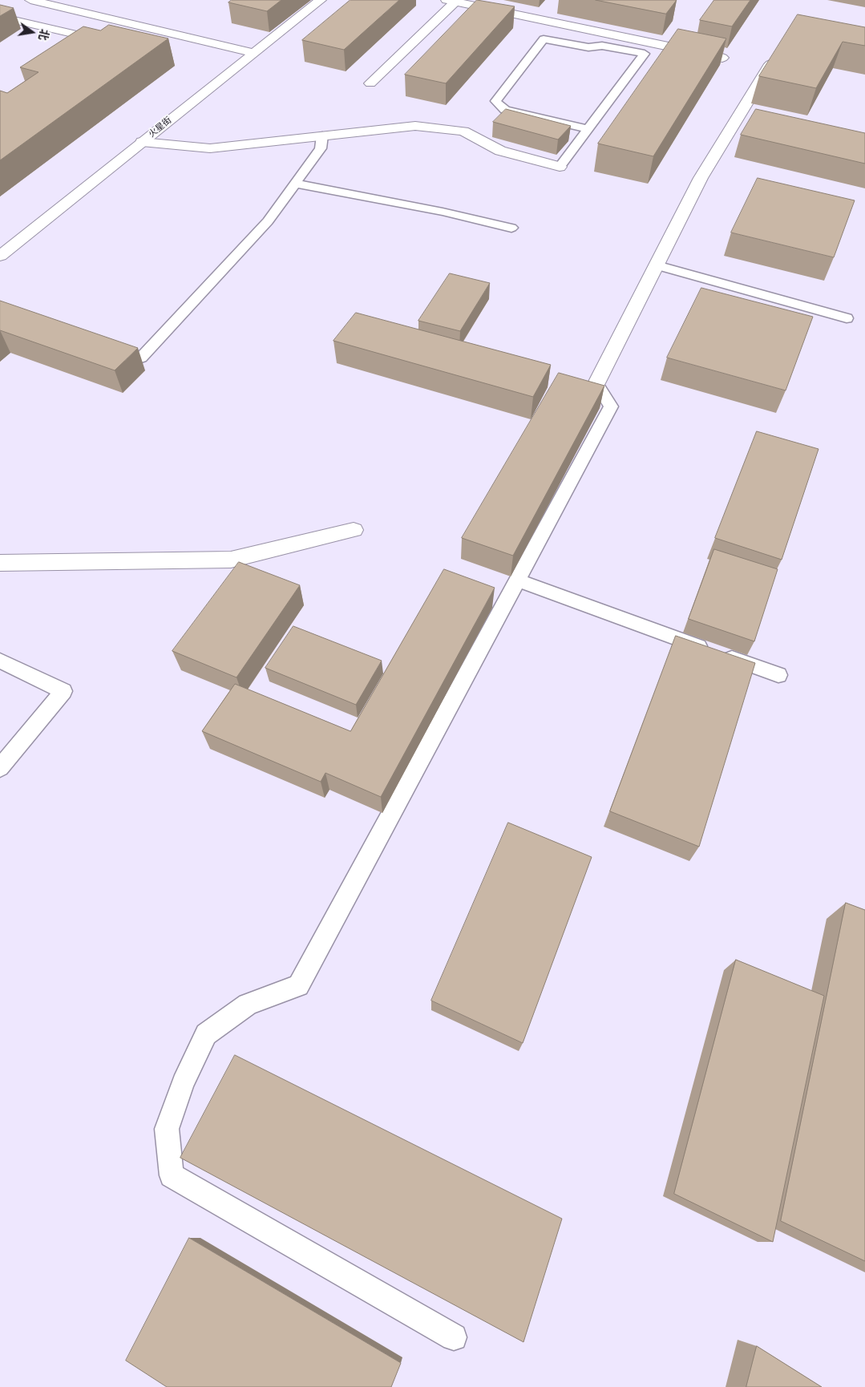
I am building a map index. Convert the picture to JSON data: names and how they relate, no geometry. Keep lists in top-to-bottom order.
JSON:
{
  "streets": {
    "street": ["火星街"]
  },
  "north": "right"
}
